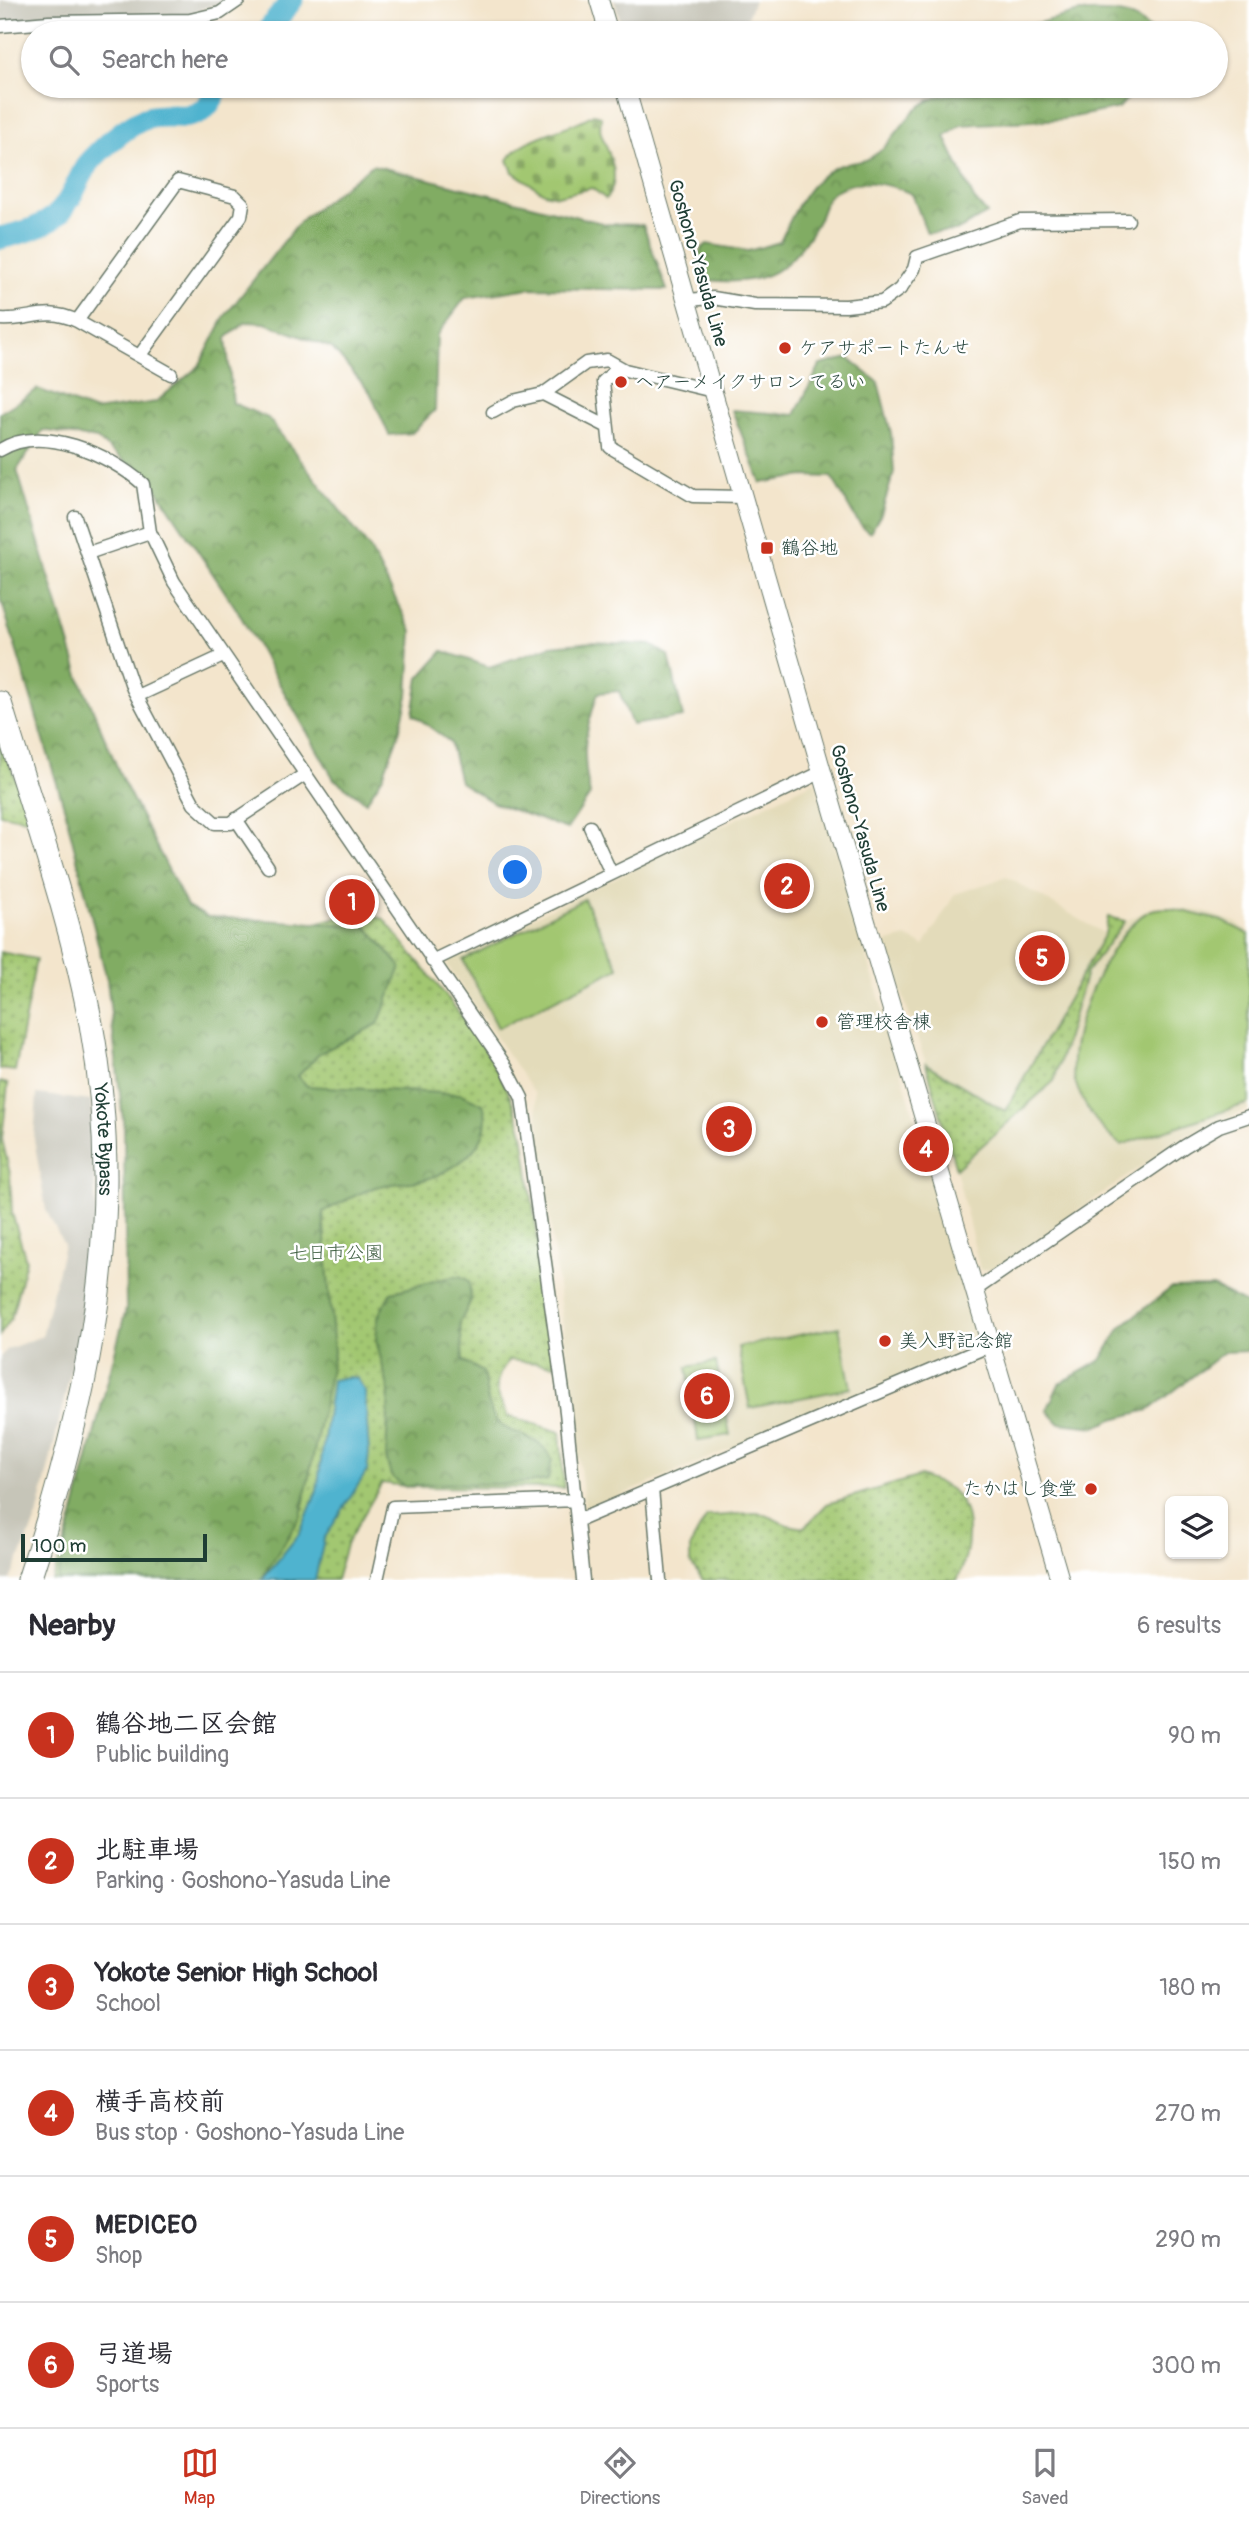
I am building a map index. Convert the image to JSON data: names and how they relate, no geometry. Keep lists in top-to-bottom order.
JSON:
{
  "streets": {
    "highway": ["Yokote Bypass"],
    "main road": ["Goshono-Yasuda Line"]
  },
  "parks": ["七日市公園"],
  "places": {
    "other": [
      "ケアサポートたんせ",
      "ヘアーメイクサロン てるい",
      "管理校舎棟",
      "美入野記念館",
      "たかはし食堂"
    ],
    "transit": ["鶴谷地"]
  },
  "scale_bar": "100 m",
  "page": {
    "search": "Search here",
    "pins": [
      "2",
      "1",
      "5",
      "3",
      "4",
      "6"
    ],
    "scale": "100 m",
    "heading": ["Nearby", "6 results"],
    "list": [
      {
        "mark": "1",
        "name": "鶴谷地二区会館",
        "note": "Public building",
        "value": "90 m"
      },
      {
        "mark": "2",
        "name": "北駐車場",
        "note": "Parking · Goshono-Yasuda Line",
        "value": "150 m"
      },
      {
        "mark": "3",
        "name": "Yokote Senior High School",
        "note": "School",
        "value": "180 m"
      },
      {
        "mark": "4",
        "name": "横手高校前",
        "note": "Bus stop · Goshono-Yasuda Line",
        "value": "270 m"
      },
      {
        "mark": "5",
        "name": "MEDICEO",
        "note": "Shop",
        "value": "290 m"
      },
      {
        "mark": "6",
        "name": "弓道場",
        "note": "Sports",
        "value": "300 m"
      }
    ],
    "nav": ["Map", "Directions", "Saved"]
  }
}
